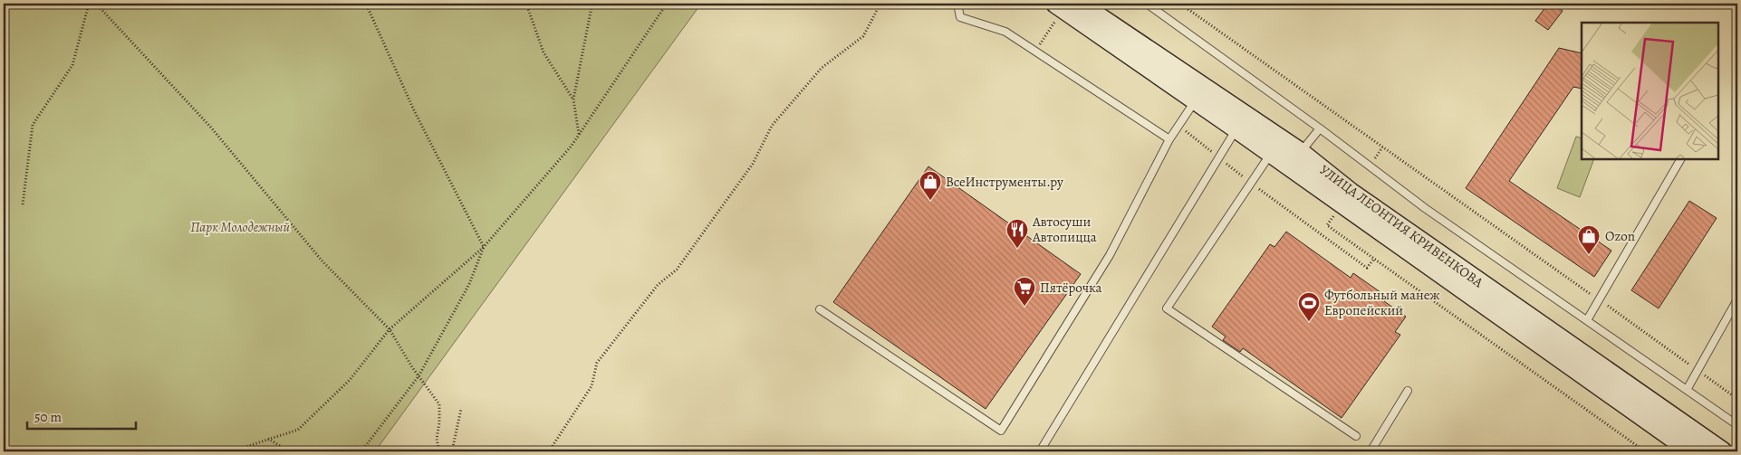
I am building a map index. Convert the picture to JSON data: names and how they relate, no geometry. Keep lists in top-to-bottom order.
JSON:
{
  "streets": {
    "street": ["УЛИЦА ЛЕОНТИЯ КРИВЕНКОВА"]
  },
  "parks": ["Парк Молодежный"],
  "places": {
    "shop": ["ВсеИнструменты.ру", "Ozon"],
    "restaurant": ["Автосуши Автопицца"],
    "supermarket": ["Пятёрочка"],
    "sports": ["Футбольный манеж Европейский"]
  },
  "scale_bar": "50 m"
}
